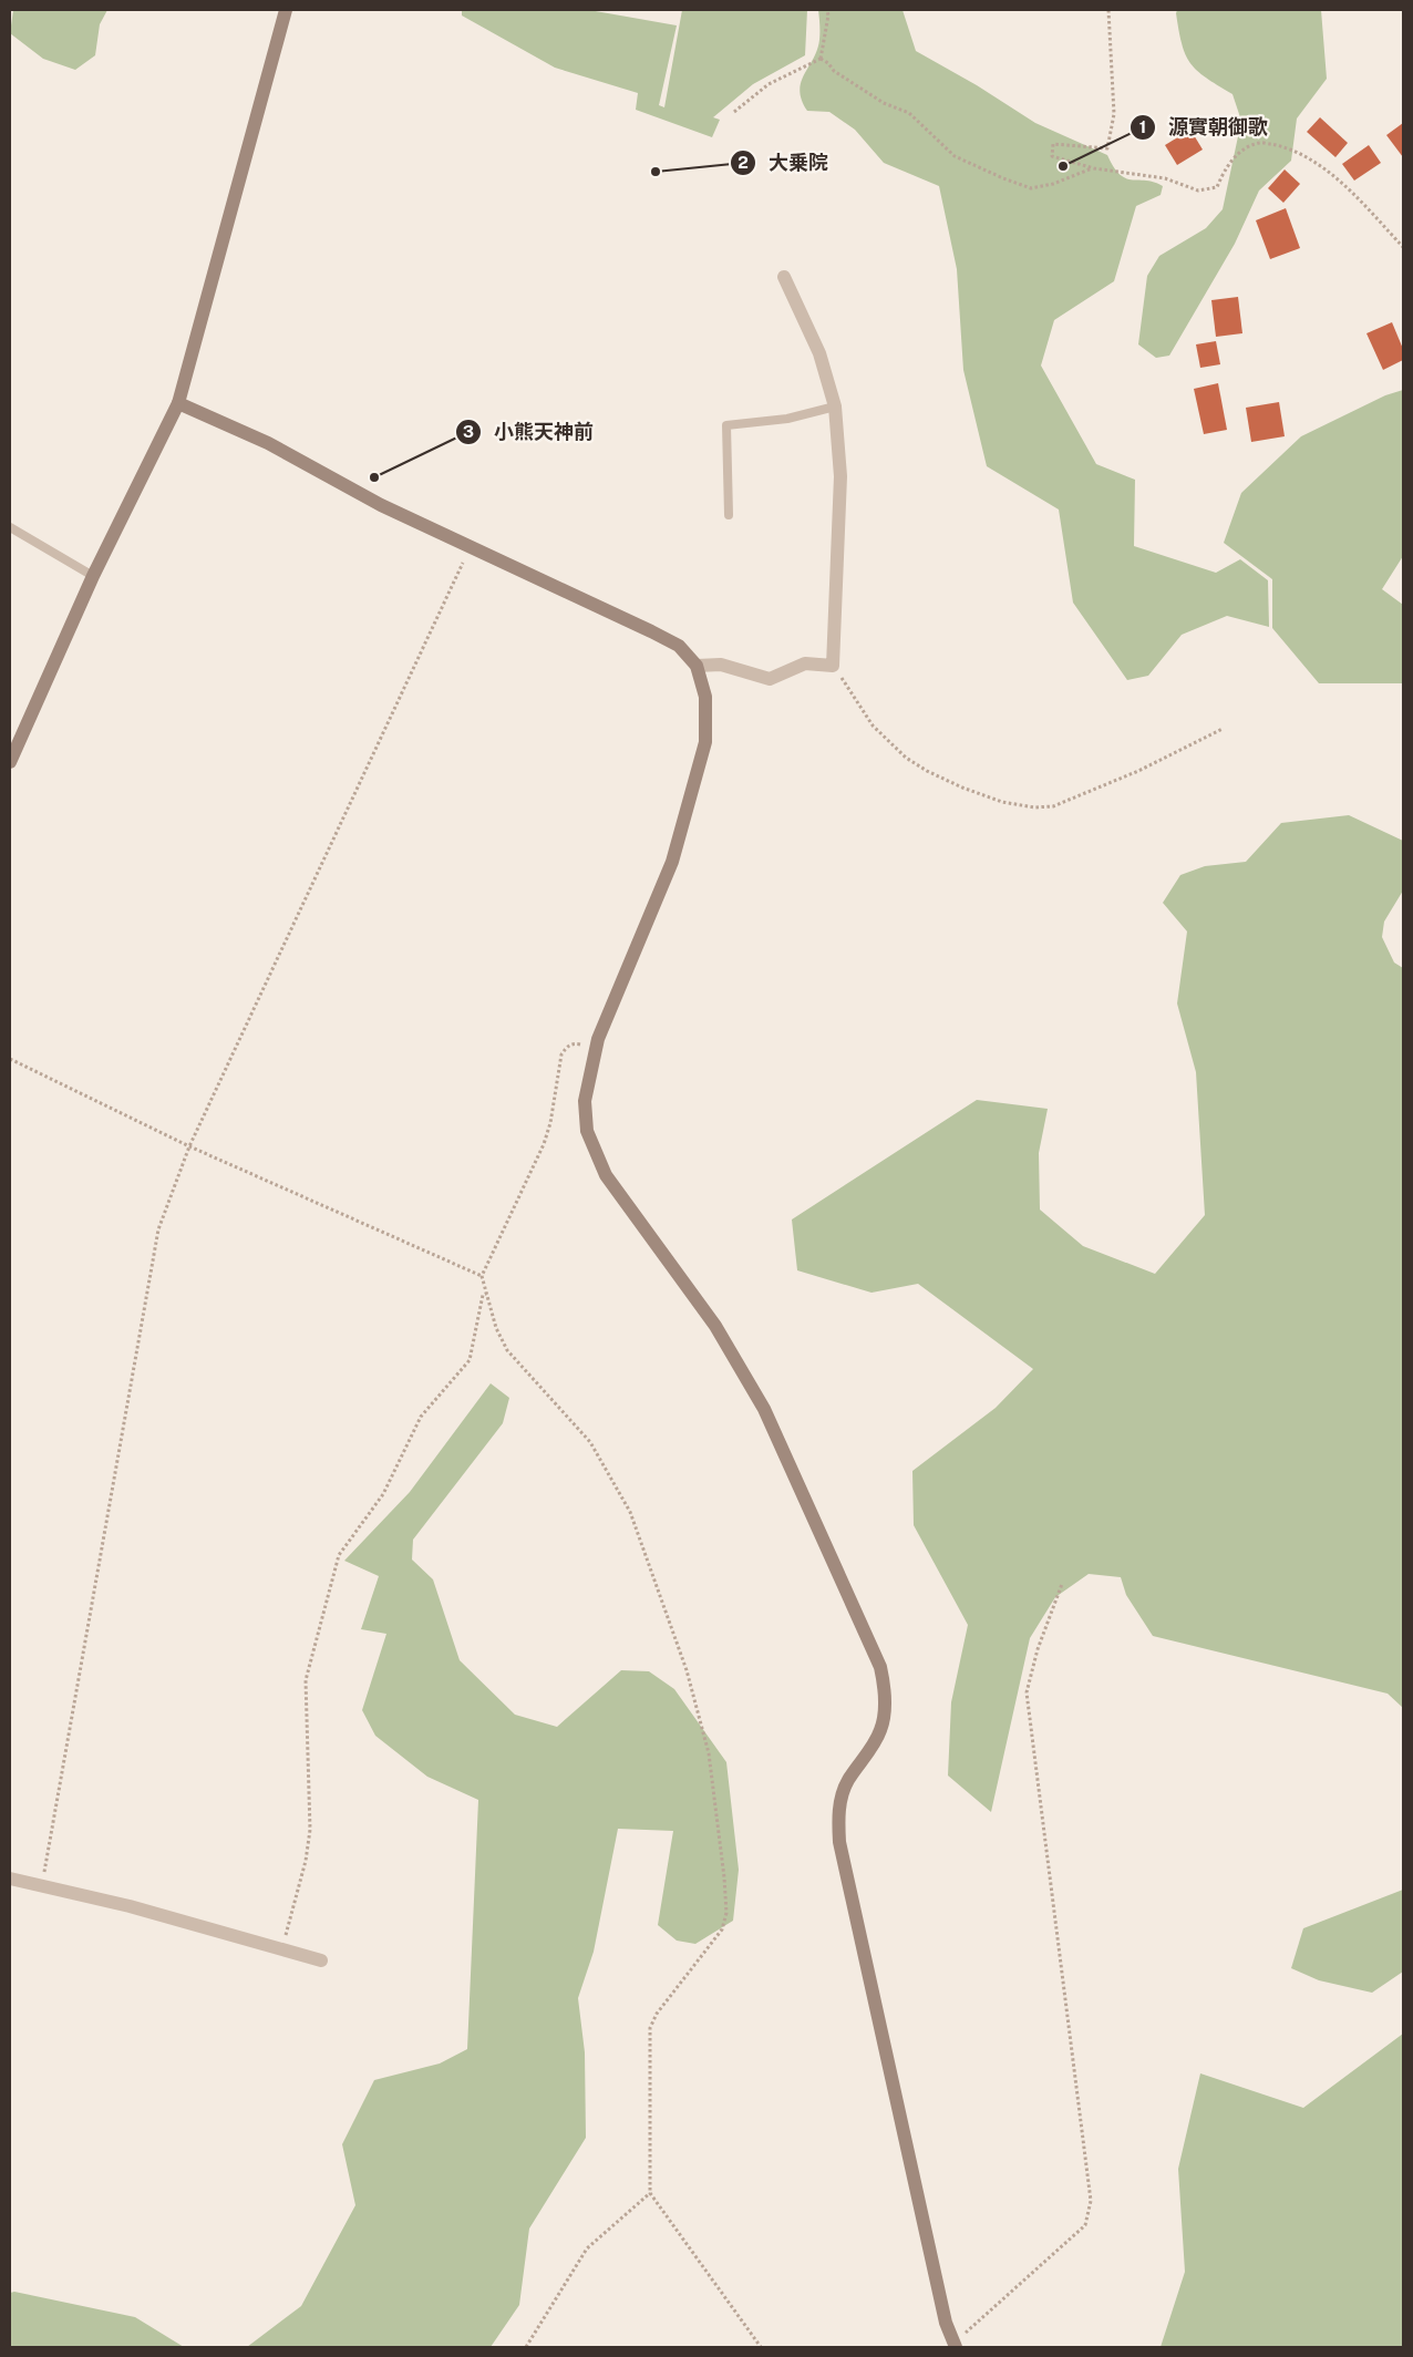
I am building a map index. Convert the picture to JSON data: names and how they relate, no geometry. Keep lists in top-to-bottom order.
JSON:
{
  "places": ["源實朝御歌", "大乗院", "小熊天神前"]
}
